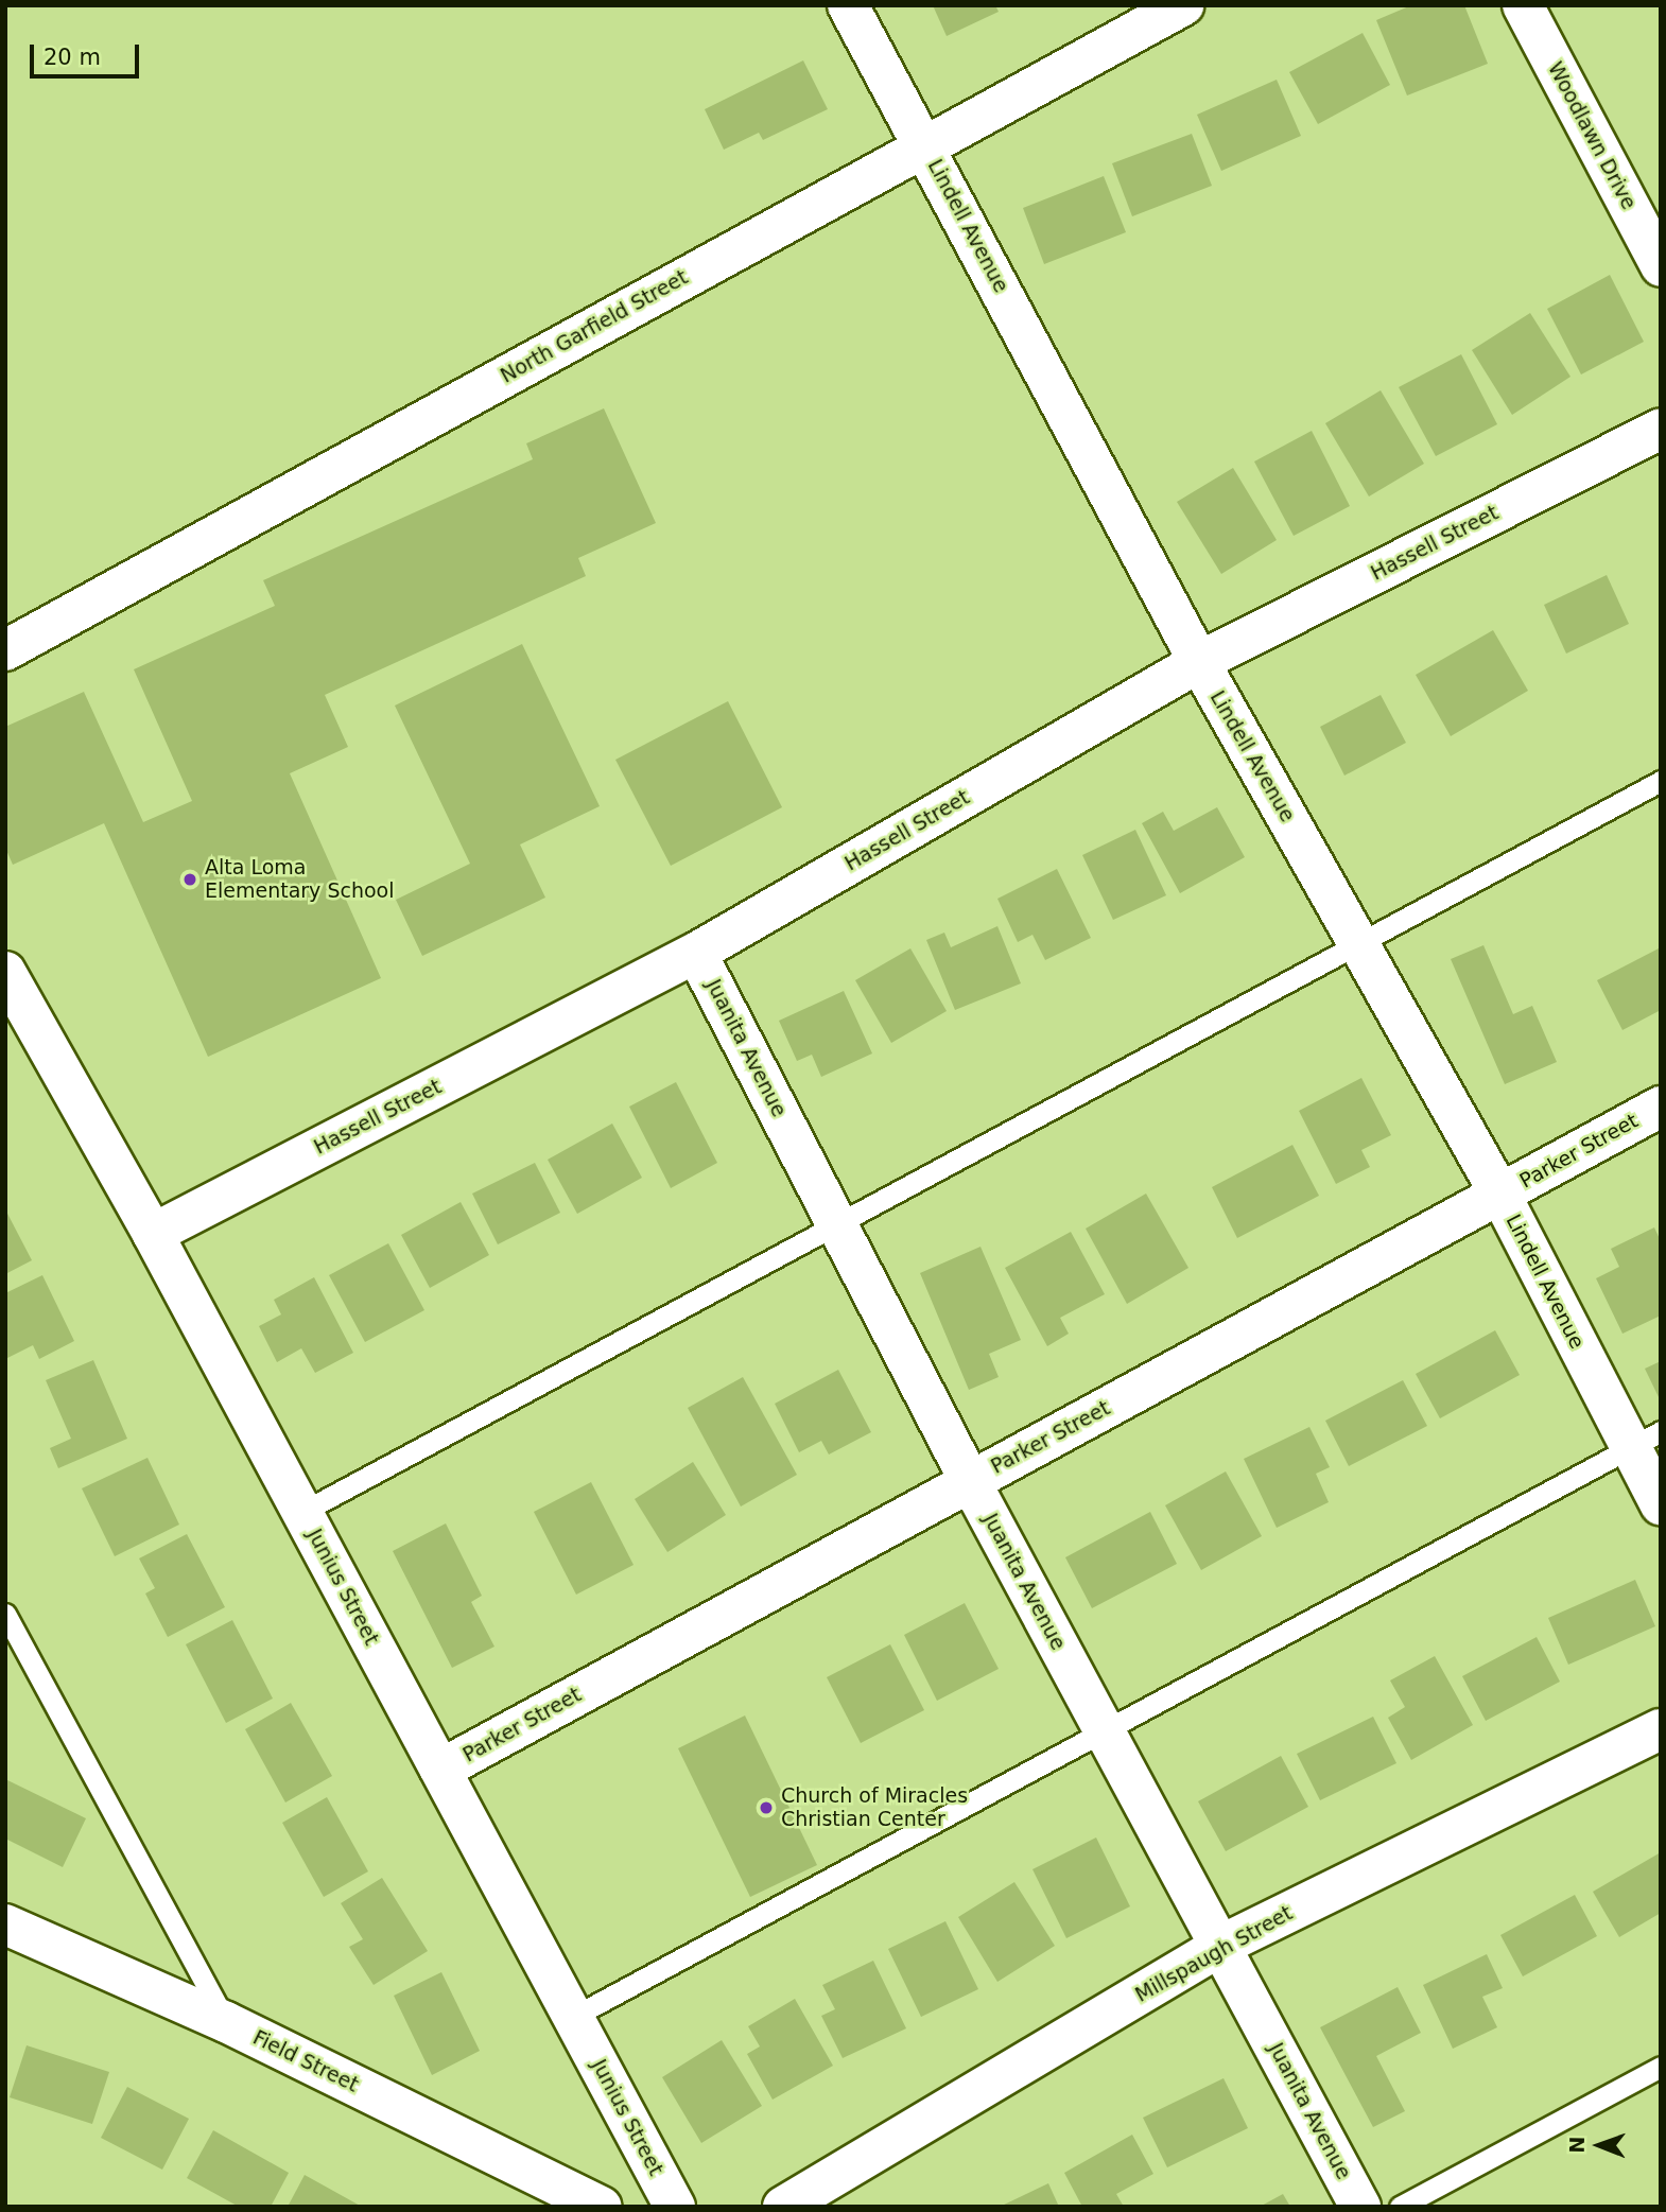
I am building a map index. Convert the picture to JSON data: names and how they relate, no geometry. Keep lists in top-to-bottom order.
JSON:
{
  "streets": {
    "street": [
      "Woodlawn Drive",
      "Lindell Avenue",
      "North Garfield Street",
      "Hassell Street",
      "Juanita Avenue",
      "Parker Street",
      "Junius Street",
      "Millspaugh Street",
      "Field Street"
    ]
  },
  "crossings": [
    ["Lindell Avenue", "North Garfield Street"],
    ["Lindell Avenue", "Hassell Street"],
    ["Lindell Avenue", "Parker Street"],
    ["Hassell Street", "Juanita Avenue"],
    ["Hassell Street", "Junius Street"],
    ["Juanita Avenue", "Parker Street"],
    ["Juanita Avenue", "Millspaugh Street"],
    ["Parker Street", "Junius Street"]
  ],
  "places": ["Alta Loma Elementary School", "Church of Miracles Christian Center"],
  "scale_bar": "20 m",
  "north": "left"
}
